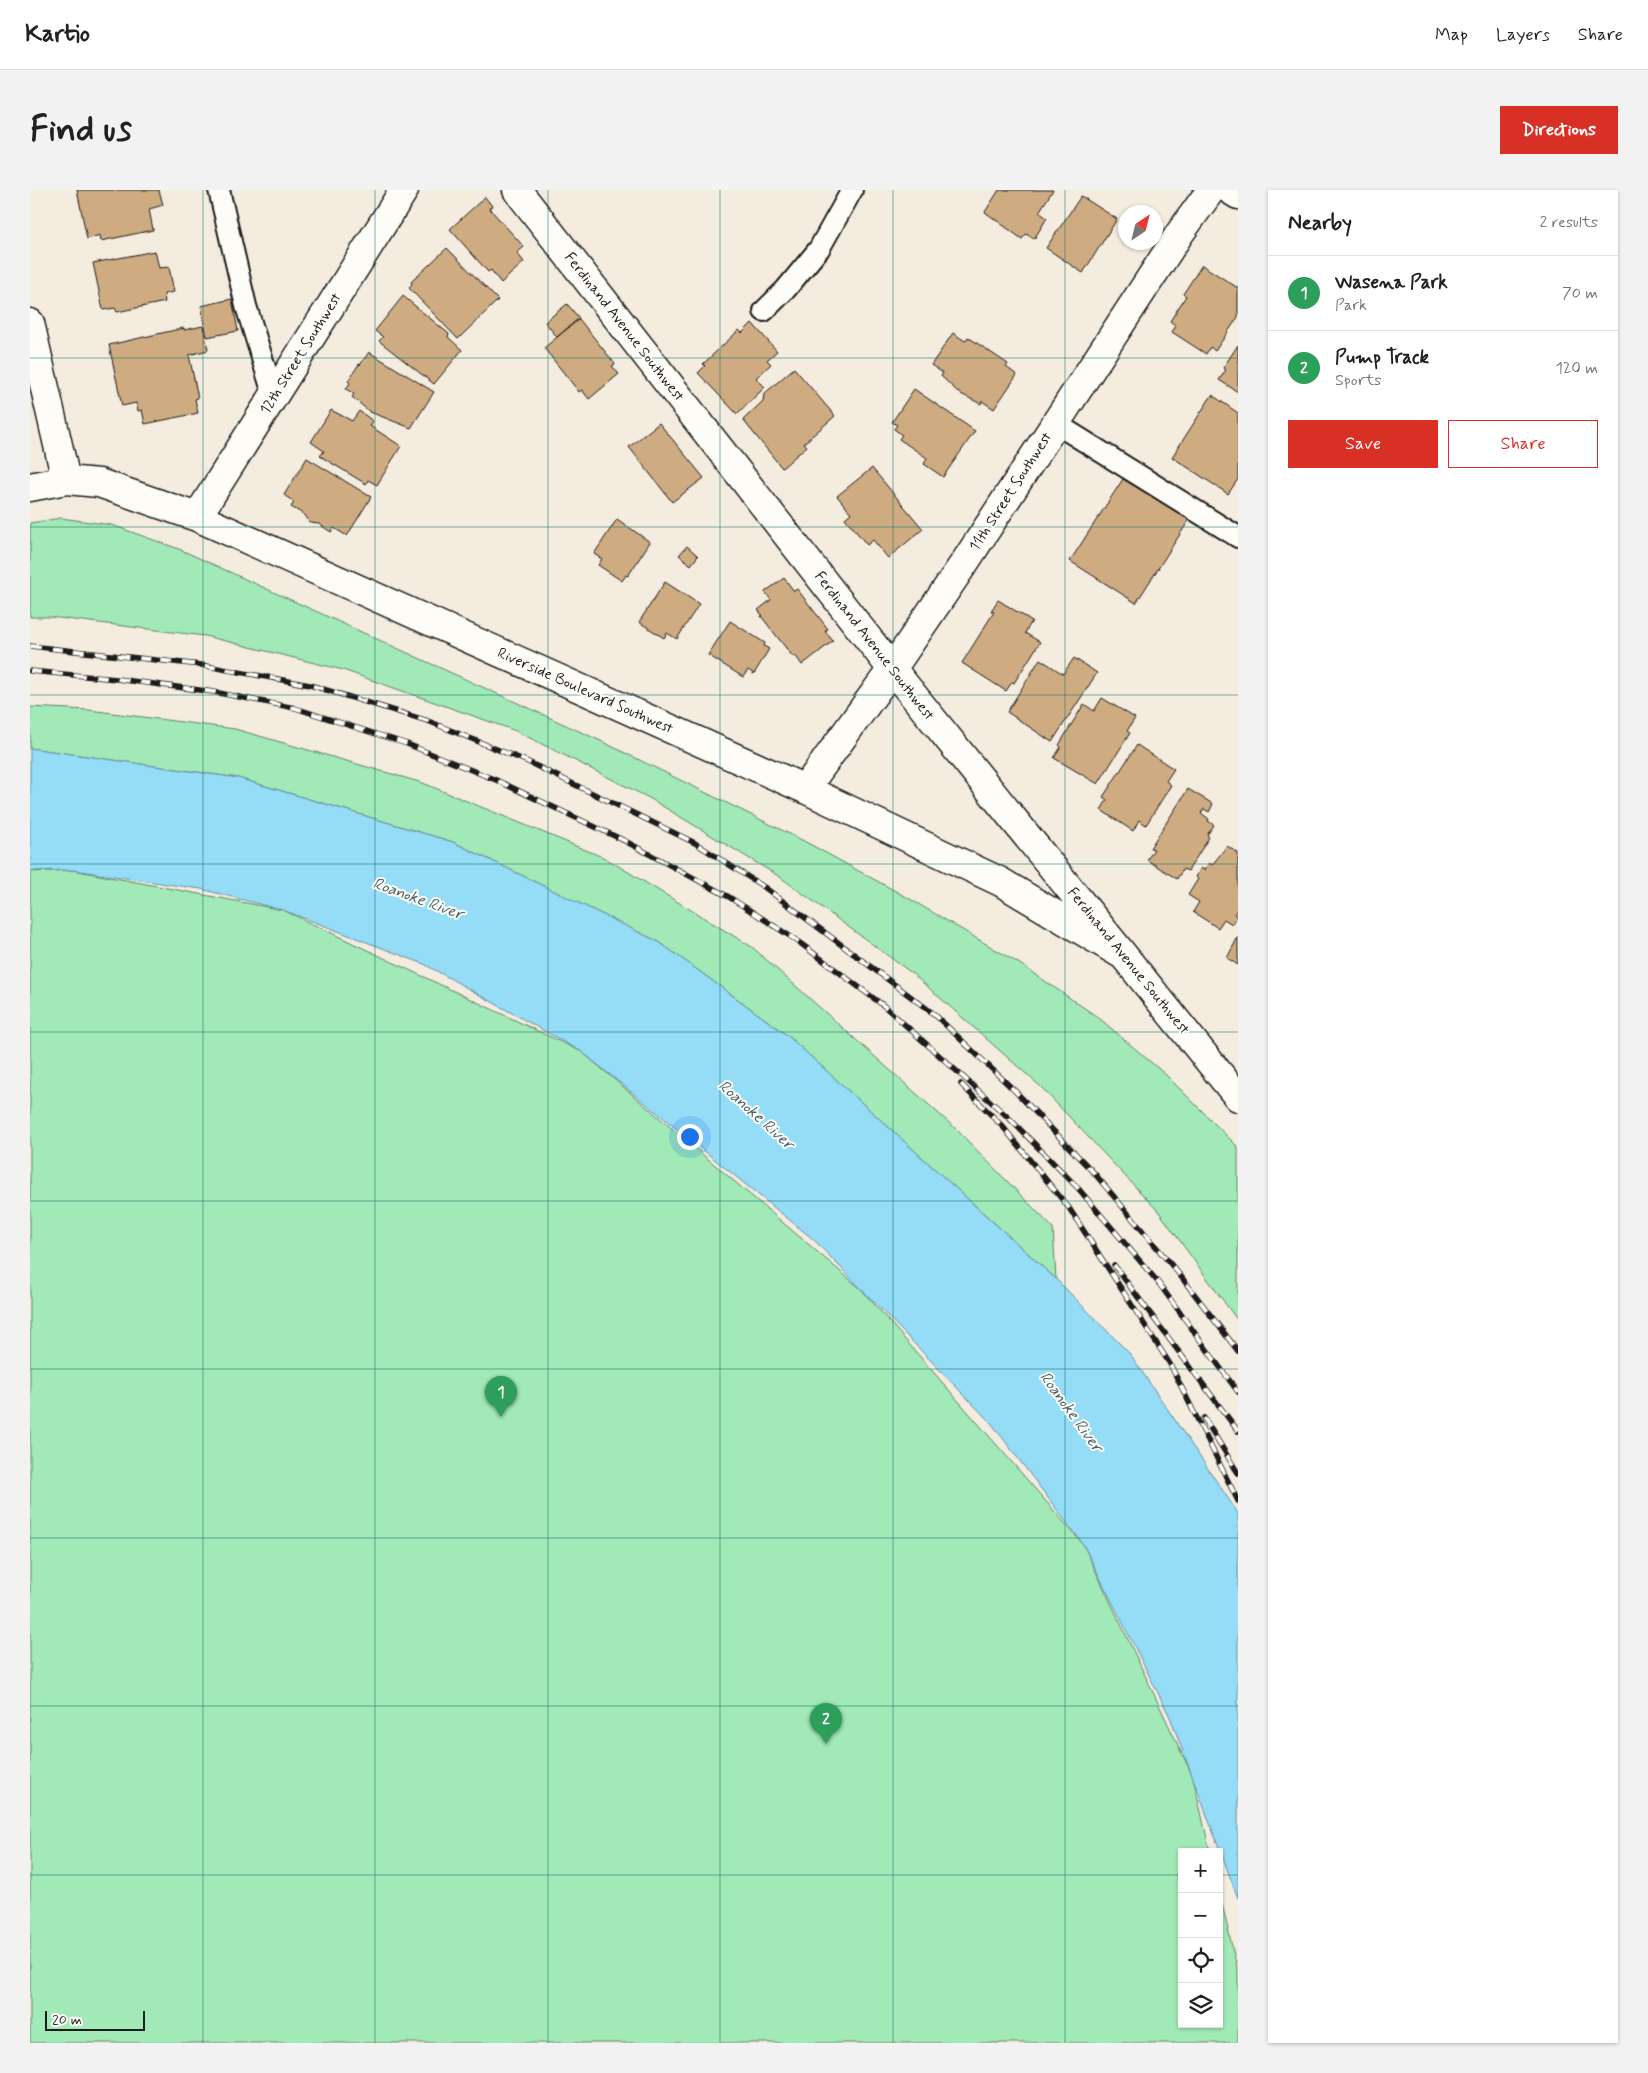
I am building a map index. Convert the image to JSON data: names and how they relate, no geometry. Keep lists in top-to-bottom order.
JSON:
{
  "streets": {
    "street": [
      "Ferdinand Avenue Southwest",
      "12th Street Southwest",
      "11th Street Southwest",
      "Riverside Boulevard Southwest"
    ]
  },
  "crossings": [
    ["Ferdinand Avenue Southwest", "11th Street Southwest"],
    ["Ferdinand Avenue Southwest", "Riverside Boulevard Southwest"],
    ["12th Street Southwest", "Riverside Boulevard Southwest"],
    ["11th Street Southwest", "Riverside Boulevard Southwest"]
  ],
  "water": ["Roanoke River"],
  "scale_bar": "20 m",
  "north": "top right",
  "page": {
    "header": "Kartio",
    "nav": ["Map", "Layers", "Share"],
    "buttons": [
      "Directions",
      ["Save", "Share"]
    ],
    "title": "Find us",
    "heading": ["Nearby", "2 results"],
    "list": [
      {
        "mark": "1",
        "name": "Wasena Park",
        "note": "Park",
        "value": "70 m"
      },
      {
        "mark": "2",
        "name": "Pump Track",
        "note": "Sports",
        "value": "120 m"
      }
    ],
    "pins": ["1", "2"],
    "map_buttons": ["+", "−"],
    "scale": "20 m"
  }
}
